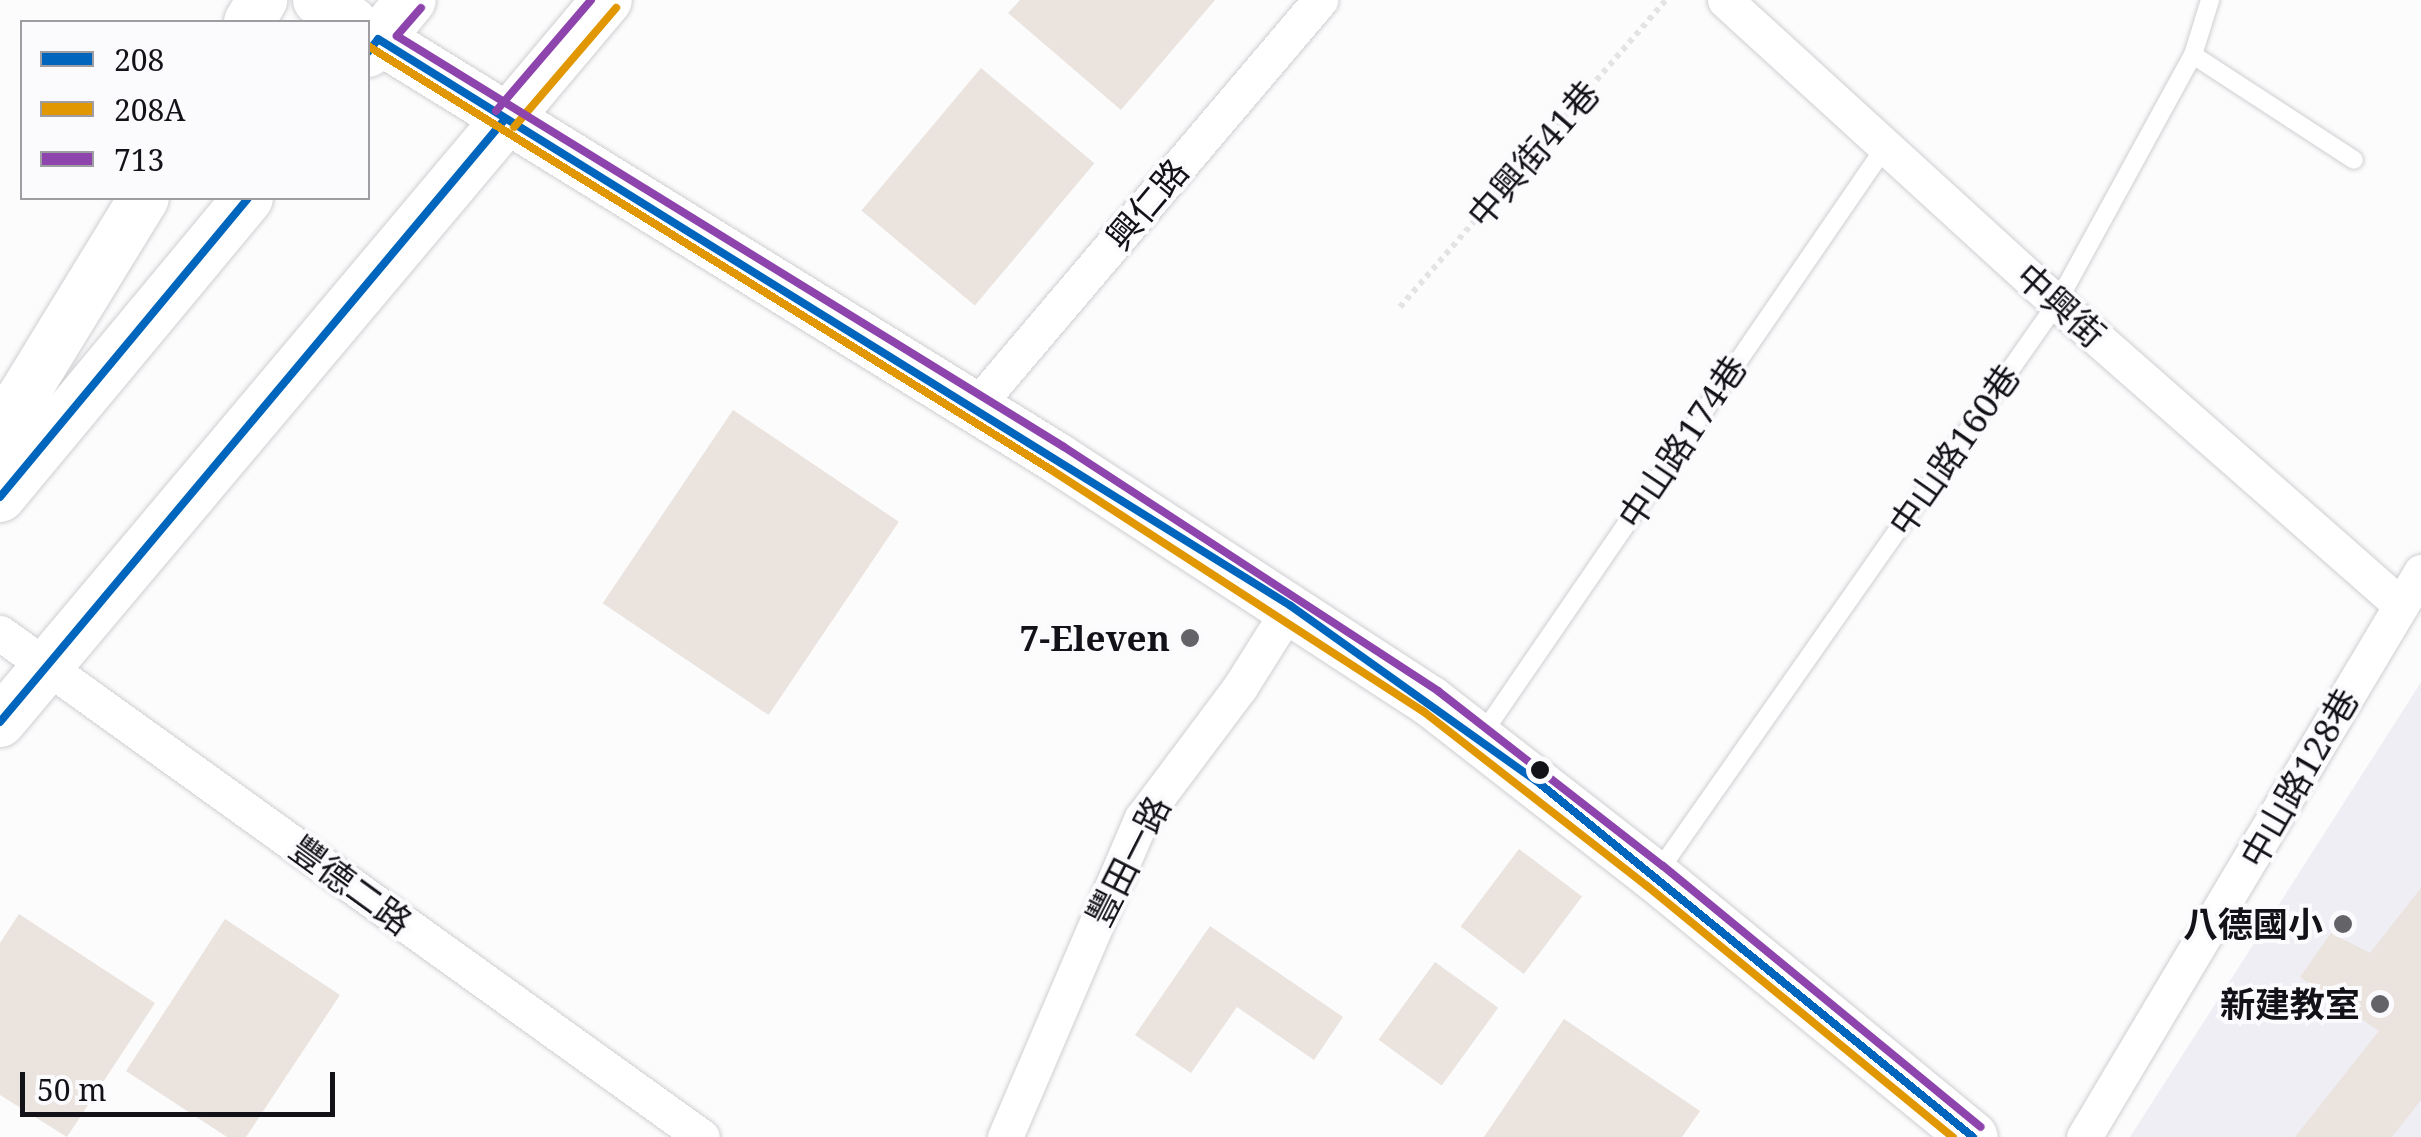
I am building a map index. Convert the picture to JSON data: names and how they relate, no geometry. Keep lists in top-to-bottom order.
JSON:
{
  "streets": {
    "street": [
      "興仁路",
      "中興街",
      "中山路128巷",
      "豐田一路",
      "豐德二路"
    ],
    "lane": ["中山路174巷", "中山路160巷"],
    "path": ["中興街41巷"]
  },
  "crossings": [
    ["中興街", "中山路174巷"],
    ["中興街", "中山路160巷"],
    ["中興街", "中山路128巷"]
  ],
  "places": ["7-Eleven", "八德國小", "新建教室"],
  "lines": ["transit line 713", "transit line 208A", "transit line 208"],
  "legend": ["208", "208A", "713"],
  "scale_bar": "50 m"
}
